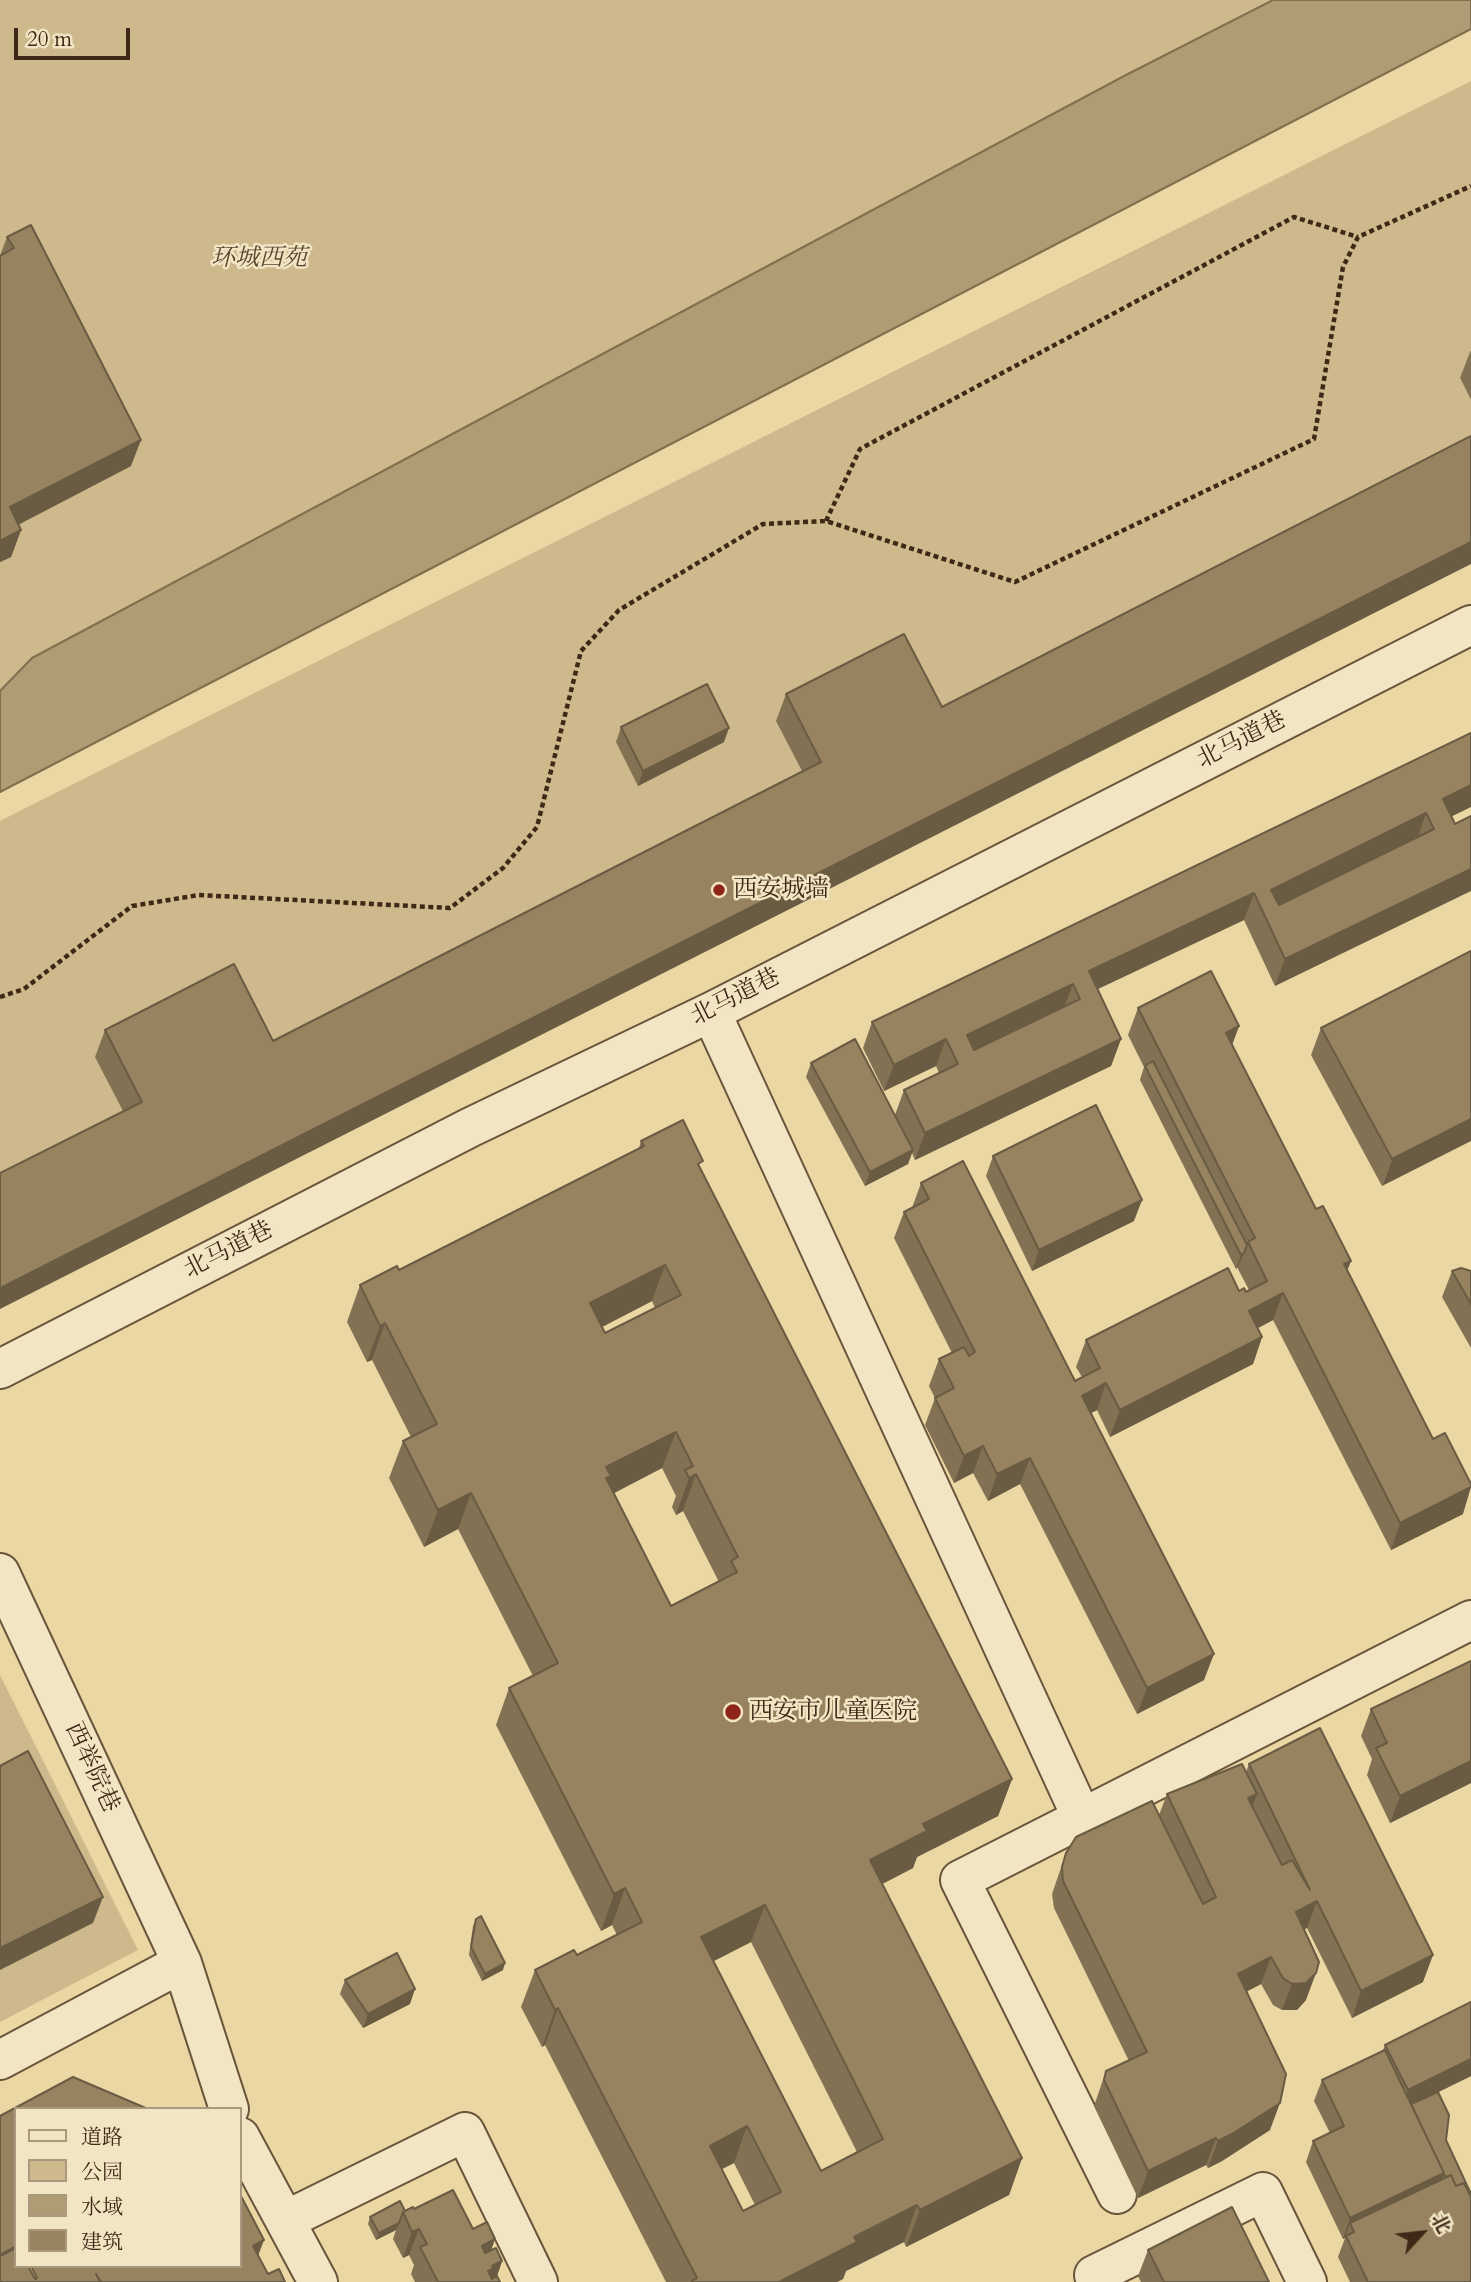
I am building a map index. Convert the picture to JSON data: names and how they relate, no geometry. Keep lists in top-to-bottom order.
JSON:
{
  "streets": {
    "street": ["北马道巷", "西举院巷"]
  },
  "parks": ["环城西苑"],
  "places": ["西安城墙", "西安市儿童医院"],
  "legend": [
    "道路",
    "公园",
    "水域",
    "建筑"
  ],
  "scale_bar": "20 m",
  "north": "top right"
}
